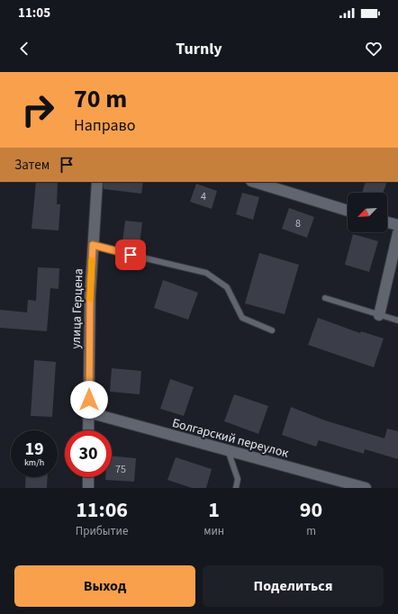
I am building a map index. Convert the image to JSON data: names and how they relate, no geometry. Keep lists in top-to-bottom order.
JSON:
{
  "streets": {
    "street": ["улица Герцена", "Болгарский переулок"]
  },
  "crossings": [
    ["улица Герцена", "Болгарский переулок"]
  ],
  "house_numbers": ["4", "8", "75"],
  "north": "bottom left",
  "page": {
    "status": "11:05",
    "header": "Turnly",
    "turn": ["70 m", "Направо"],
    "then": "Затем",
    "speed": "19 km/h",
    "limit": "30",
    "eta": [
      "11:06",
      "Прибытие",
      "1",
      "мин",
      "90",
      "m"
    ],
    "buttons": ["Выход", "Поделиться"]
  }
}
